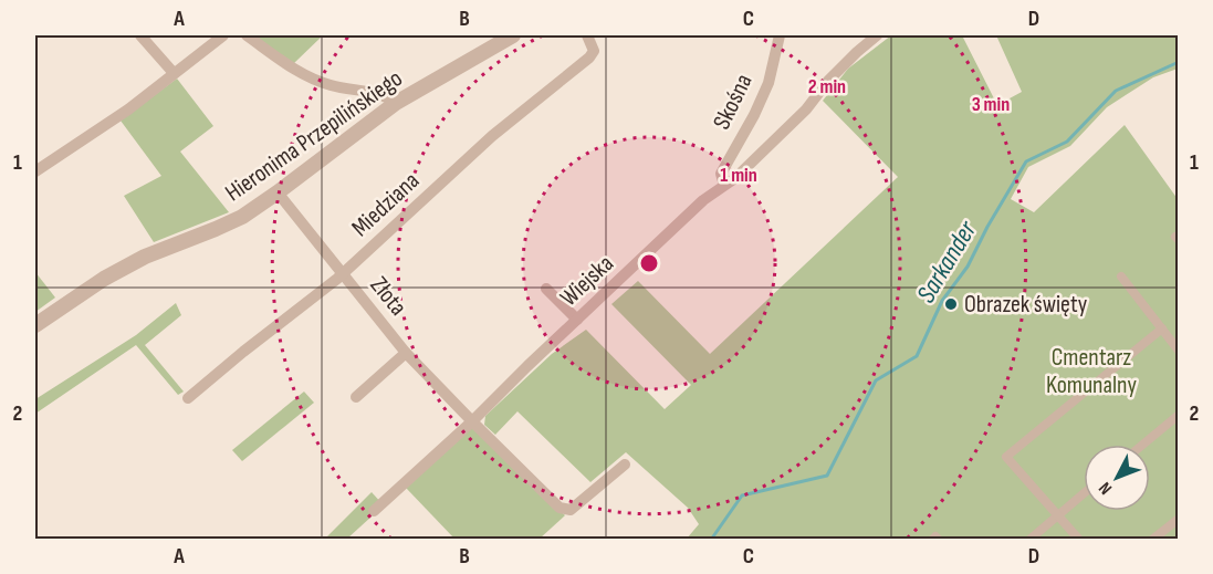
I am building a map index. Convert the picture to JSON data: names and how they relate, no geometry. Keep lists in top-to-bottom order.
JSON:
{
  "streets": {
    "street": [
      "Skośna",
      "Hieronima Przepilińskiego",
      "Miedziana",
      "Wiejska",
      "Złota"
    ]
  },
  "crossings": [
    ["Skośna", "Wiejska"],
    ["Hieronima Przepilińskiego", "Złota"],
    ["Miedziana", "Złota"],
    ["Wiejska", "Złota"]
  ],
  "water": ["Sarkander"],
  "parks": ["Cmentarz Komunalny"],
  "places": ["Obrazek święty"],
  "north": "bottom left",
  "grid": {
    "columns": [
      "A",
      "B",
      "C",
      "D"
    ],
    "rows": ["1", "2"]
  },
  "rings": ["2 min", "3 min", "1 min"]
}
